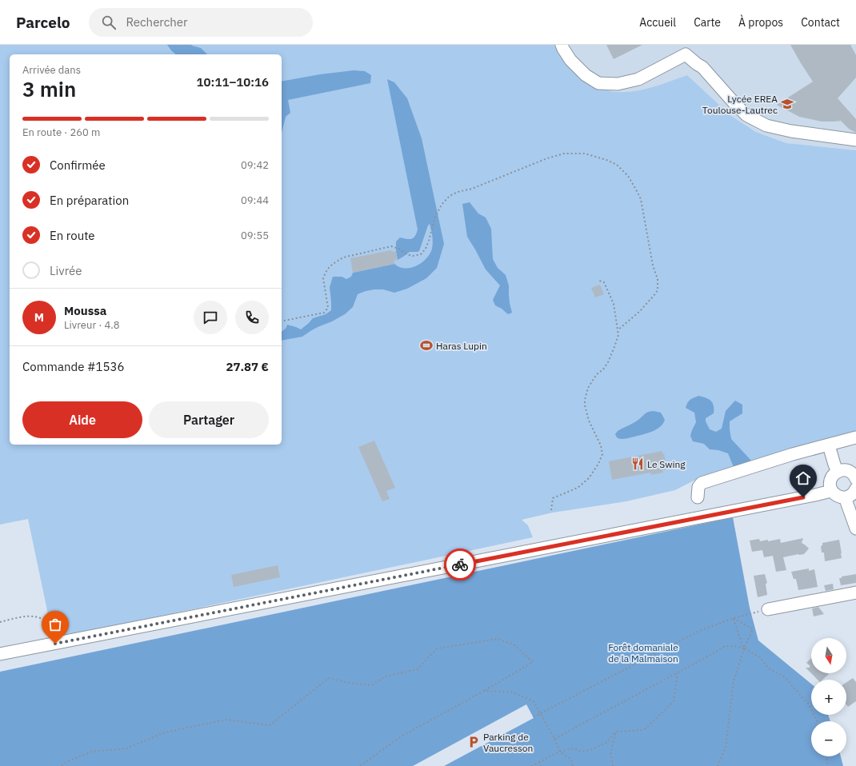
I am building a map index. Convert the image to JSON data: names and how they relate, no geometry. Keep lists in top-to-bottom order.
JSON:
{
  "parks": ["Forêt domaniale de la Malmaison"],
  "places": {
    "school or university": ["Lycée EREA Toulouse-Lautrec"],
    "sports": ["Haras Lupin"],
    "restaurant": ["Le Swing"],
    "parking": ["Parking de Vaucresson"]
  },
  "north": "bottom",
  "page": {
    "header": "Parcelo",
    "search": "Rechercher",
    "nav": [
      "Accueil",
      "Carte",
      "À propos",
      "Contact"
    ],
    "heading": ["3 min", "Arrivée dans", "10:11–10:16"],
    "panel": [
      "Moussa",
      "Livreur · 4.8",
      "Commande #1536",
      "27.87 €"
    ],
    "bar": "En route · 260 m",
    "list": [
      ["Confirmée", "09:42"],
      ["En préparation", "09:44"],
      ["En route", "09:55"],
      "Livrée"
    ],
    "round": "M",
    "buttons": ["Aide", "Partager"],
    "map_buttons": ["+", "−"]
  }
}
